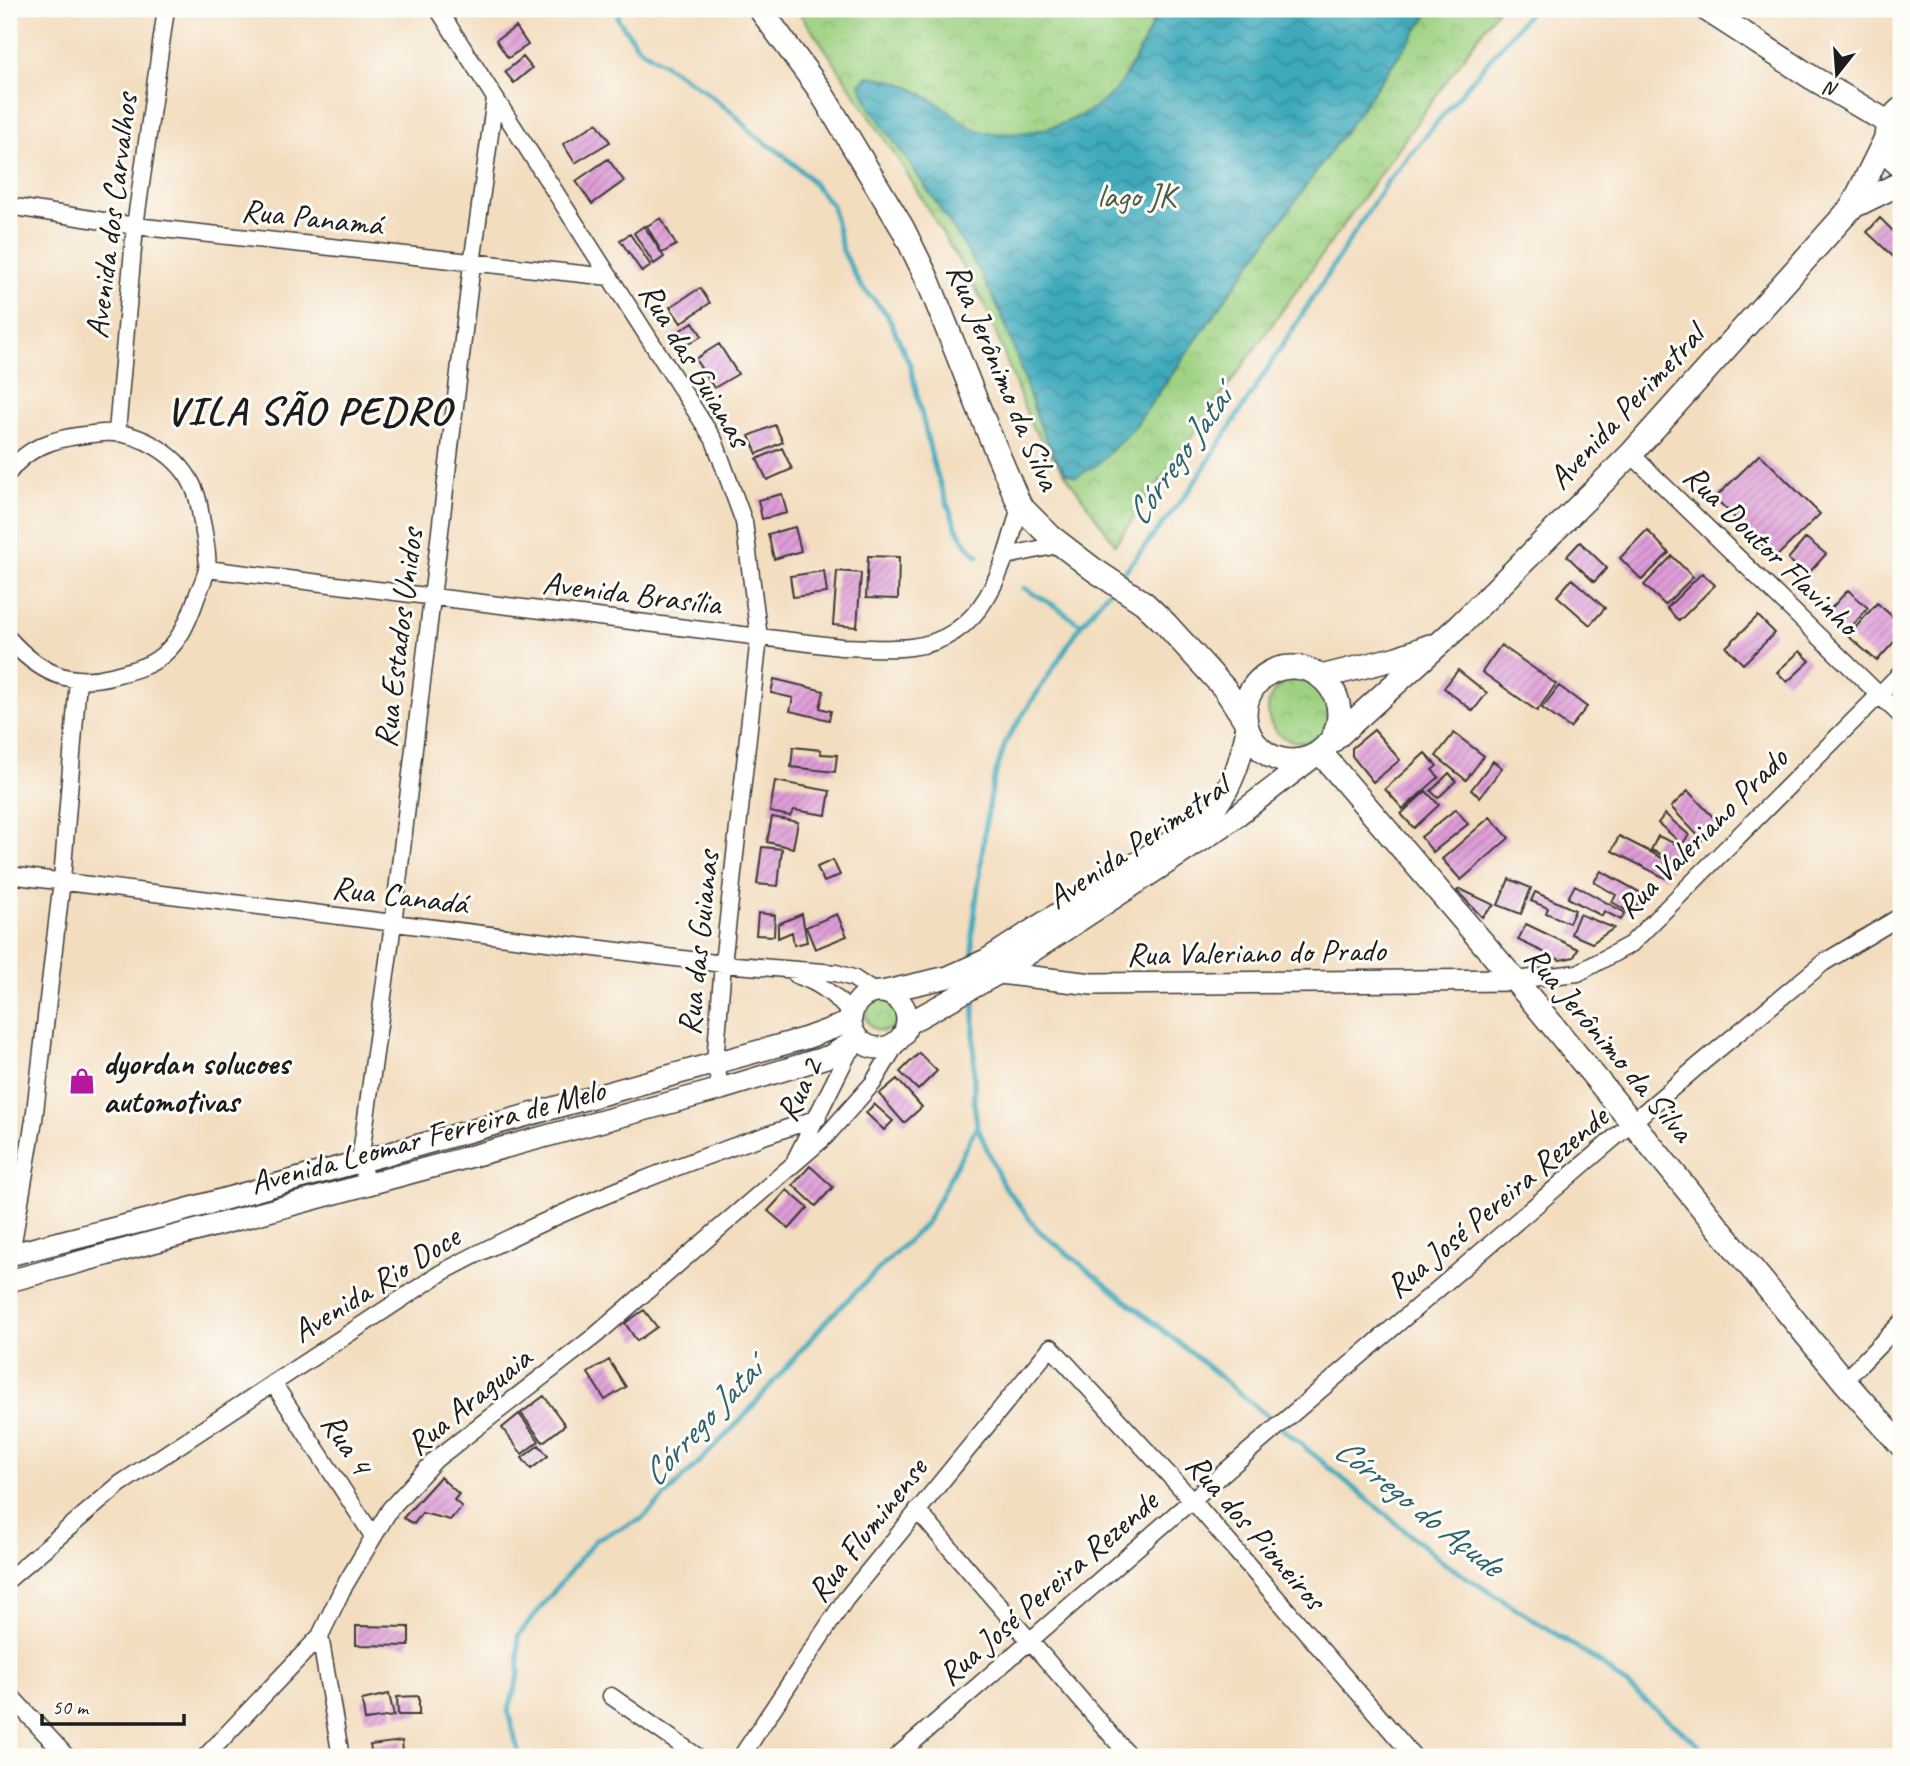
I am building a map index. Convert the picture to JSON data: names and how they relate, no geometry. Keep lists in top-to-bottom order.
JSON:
{
  "streets": {
    "main road": ["Rua Jerônimo da Silva", "Avenida Perimetral"],
    "street": [
      "Avenida dos Carvalhos",
      "Rua Panamá",
      "Rua das Guianas",
      "Rua Doutor Flavinho",
      "Avenida Brasília",
      "Rua Estados Unidos",
      "Rua Valeriano Prado",
      "Rua Canadá",
      "Rua Valeriano do Prado",
      "Rua 2",
      "Avenida Leomar Ferreira de Melo",
      "Rua José Pereira Rezende",
      "Avenida Rio Doce",
      "Rua Araguaia",
      "Rua 4",
      "Rua Fluminense",
      "Rua dos Pioneiros"
    ]
  },
  "crossings": [
    ["Avenida dos Carvalhos", "Rua Panamá"],
    ["Rua Panamá", "Rua das Guianas"],
    ["Rua Panamá", "Rua Estados Unidos"],
    ["Rua das Guianas", "Avenida Brasília"],
    ["Rua das Guianas", "Rua Estados Unidos"],
    ["Rua das Guianas", "Rua Canadá"],
    ["Rua das Guianas", "Avenida Leomar Ferreira de Melo"],
    ["Rua Jerônimo da Silva", "Avenida Perimetral"],
    ["Rua Jerônimo da Silva", "Avenida Brasília"],
    ["Rua Jerônimo da Silva", "Rua Valeriano Prado"],
    ["Rua Jerônimo da Silva", "Rua Valeriano do Prado"],
    ["Rua Jerônimo da Silva", "Rua José Pereira Rezende"],
    ["Avenida Perimetral", "Rua Doutor Flavinho"],
    ["Avenida Perimetral", "Rua Canadá"],
    ["Avenida Perimetral", "Rua Valeriano do Prado"],
    ["Avenida Perimetral", "Rua 2"],
    ["Avenida Perimetral", "Avenida Leomar Ferreira de Melo"],
    ["Avenida Perimetral", "Rua Araguaia"],
    ["Rua Doutor Flavinho", "Rua Valeriano Prado"],
    ["Avenida Brasília", "Rua Estados Unidos"],
    ["Rua Estados Unidos", "Rua Canadá"],
    ["Rua Estados Unidos", "Avenida Leomar Ferreira de Melo"],
    ["Rua Valeriano Prado", "Rua Valeriano do Prado"],
    ["Rua Canadá", "Rua 2"],
    ["Rua Canadá", "Avenida Leomar Ferreira de Melo"],
    ["Rua Canadá", "Rua Araguaia"],
    ["Rua 2", "Avenida Leomar Ferreira de Melo"],
    ["Rua 2", "Avenida Rio Doce"],
    ["Rua 2", "Rua Araguaia"],
    ["Avenida Leomar Ferreira de Melo", "Rua Araguaia"],
    ["Rua José Pereira Rezende", "Rua dos Pioneiros"],
    ["Avenida Rio Doce", "Rua 4"],
    ["Rua Araguaia", "Rua 4"],
    ["Rua Fluminense", "Rua dos Pioneiros"]
  ],
  "districts": ["VILA SÃO PEDRO"],
  "water": ["Córrego Jataí", "Córrego do Açude"],
  "parks": ["lago JK"],
  "places": {
    "shop": ["dyordan solucoes automotivas"]
  },
  "scale_bar": "50 m",
  "north": "bottom"
}
